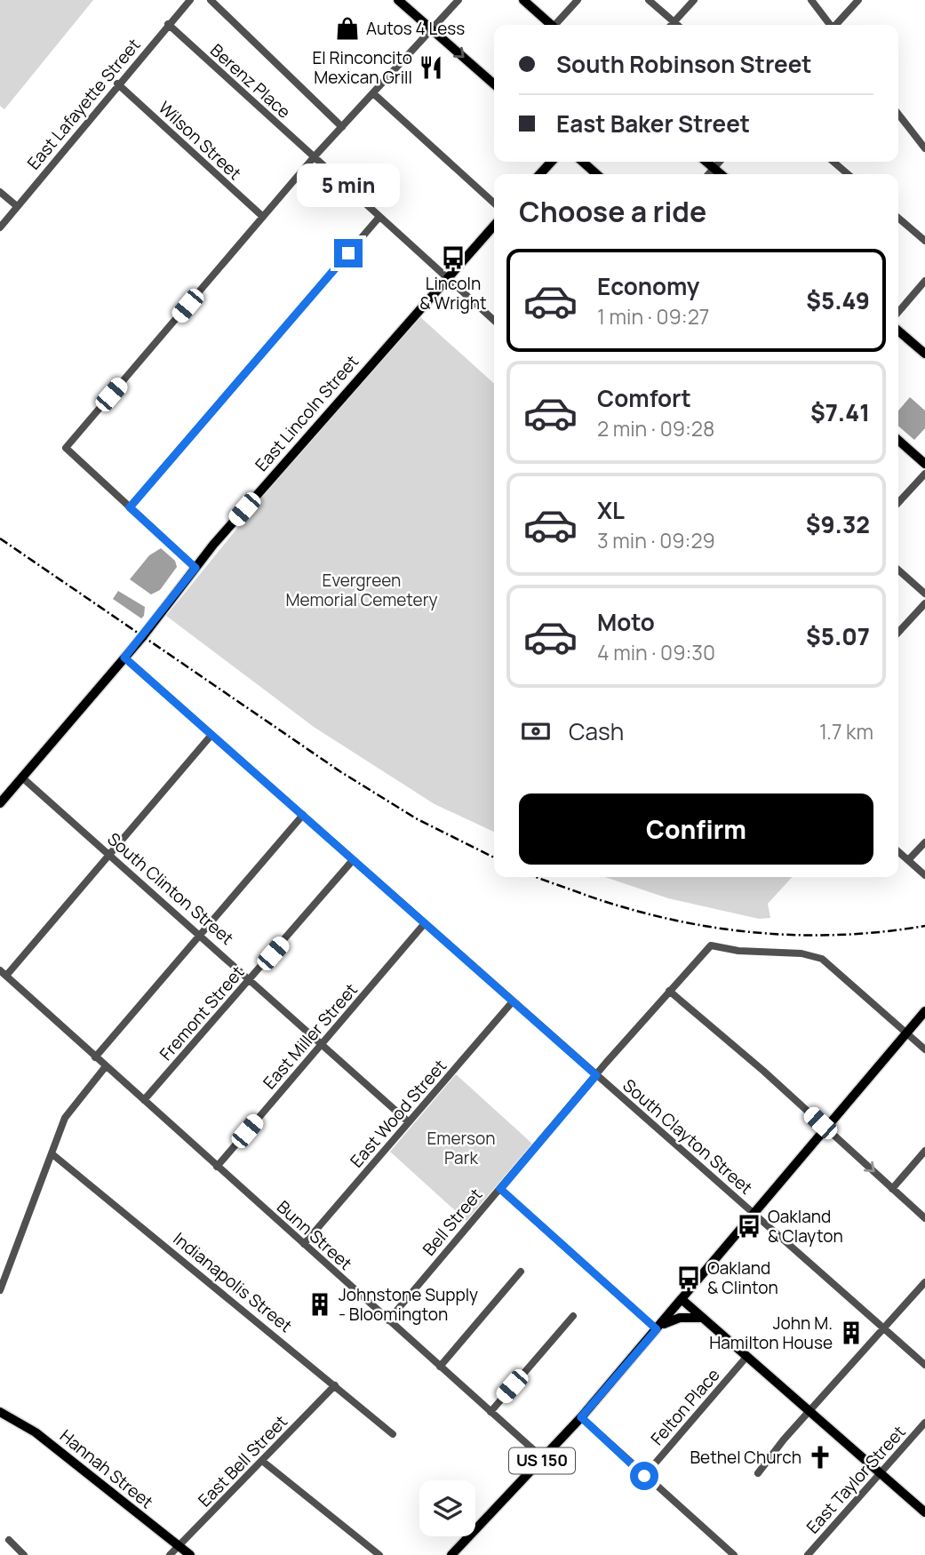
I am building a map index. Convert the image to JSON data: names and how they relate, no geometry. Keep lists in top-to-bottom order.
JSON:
{
  "streets": {
    "main road": ["East Lincoln Street", "US 150", "Hannah Street"],
    "street": [
      "Berenz Place",
      "East Lafayette Street",
      "Wilson Street",
      "South Clinton Street",
      "Fremont Street",
      "East Miller Street",
      "East Wood Street",
      "South Clayton Street",
      "Bell Street",
      "Bunn Street",
      "Indianapolis Street",
      "Felton Place",
      "East Bell Street",
      "East Taylor Street"
    ]
  },
  "crossings": [
    ["Berenz Place", "East Lafayette Street"],
    ["Berenz Place", "East Lincoln Street"],
    ["East Lafayette Street", "Wilson Street"],
    ["East Lincoln Street", "South Clinton Street"],
    ["East Lincoln Street", "South Clayton Street"],
    ["South Clinton Street", "Fremont Street"],
    ["South Clinton Street", "East Miller Street"],
    ["South Clinton Street", "East Wood Street"],
    ["Fremont Street", "South Clayton Street"],
    ["Fremont Street", "Bunn Street"],
    ["East Miller Street", "South Clayton Street"],
    ["East Miller Street", "Bunn Street"],
    ["East Wood Street", "South Clayton Street"],
    ["East Wood Street", "Bunn Street"],
    ["South Clayton Street", "Bell Street"],
    ["Bell Street", "Bunn Street"],
    ["Bunn Street", "US 150"],
    ["Indianapolis Street", "East Bell Street"],
    ["East Bell Street", "Hannah Street"]
  ],
  "parks": ["Evergreen Memorial Cemetery", "Emerson Park"],
  "places": {
    "shop": ["Autos 4 Less"],
    "restaurant": ["El Rinconcito Mexican Grill"],
    "bus stop": ["Lincoln & Wright", "Oakland & Clayton", "Oakland & Clinton"],
    "building": ["Johnstone Supply - Bloomington", "John M. Hamilton House"],
    "church": ["Bethel Church"]
  },
  "page": {
    "banner": ["South Robinson Street", "East Baker Street"],
    "bubble": "5 min",
    "heading": "Choose a ride",
    "list": [
      {
        "name": "Economy",
        "note": "1 min · 09:27",
        "value": "$5.49"
      },
      {
        "name": "Comfort",
        "note": "2 min · 09:28",
        "value": "$7.41"
      },
      {
        "name": "XL",
        "note": "3 min · 09:29",
        "value": "$9.32"
      },
      {
        "name": "Moto",
        "note": "4 min · 09:30",
        "value": "$5.07"
      }
    ],
    "pay": ["Cash", "1.7 km"],
    "buttons": "Confirm"
  }
}
